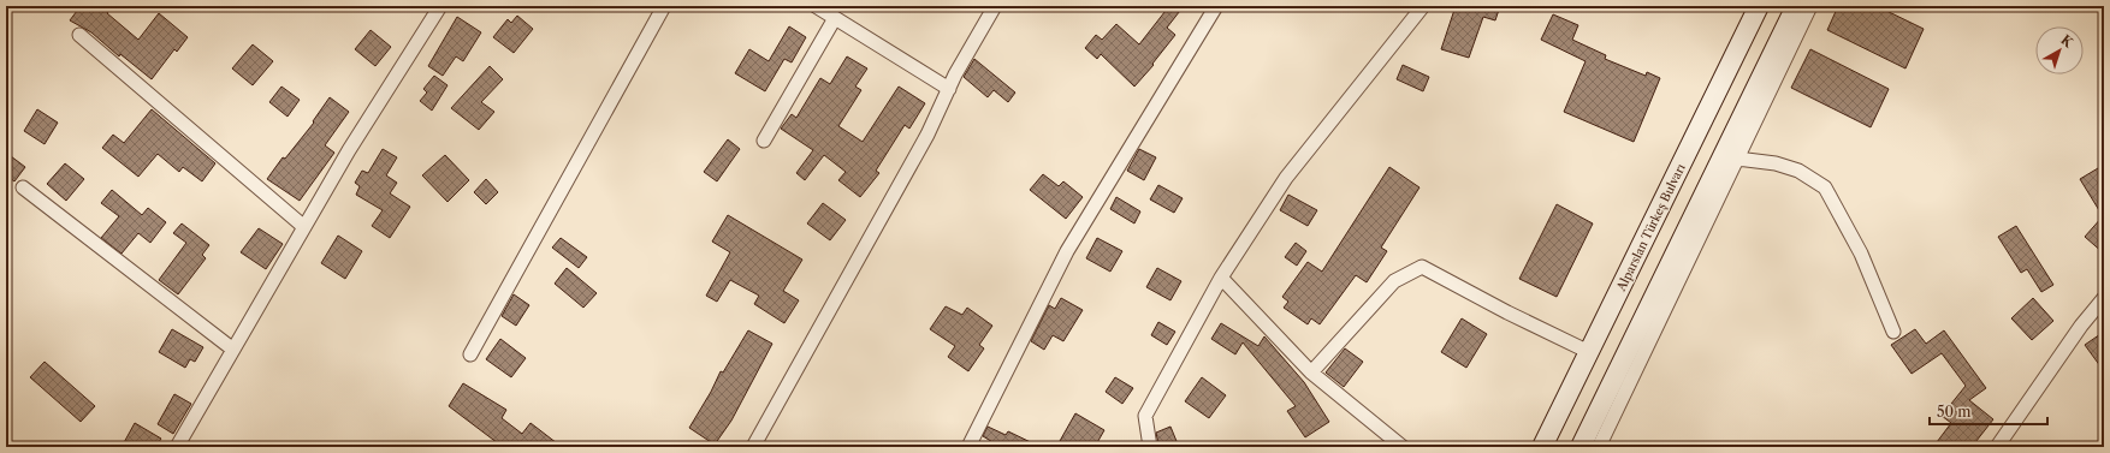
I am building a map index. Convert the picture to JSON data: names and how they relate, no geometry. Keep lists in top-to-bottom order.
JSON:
{
  "streets": {
    "main road": ["Alparslan Türkeş Bulvarı"]
  },
  "scale_bar": "50 m",
  "north": "top right"
}
